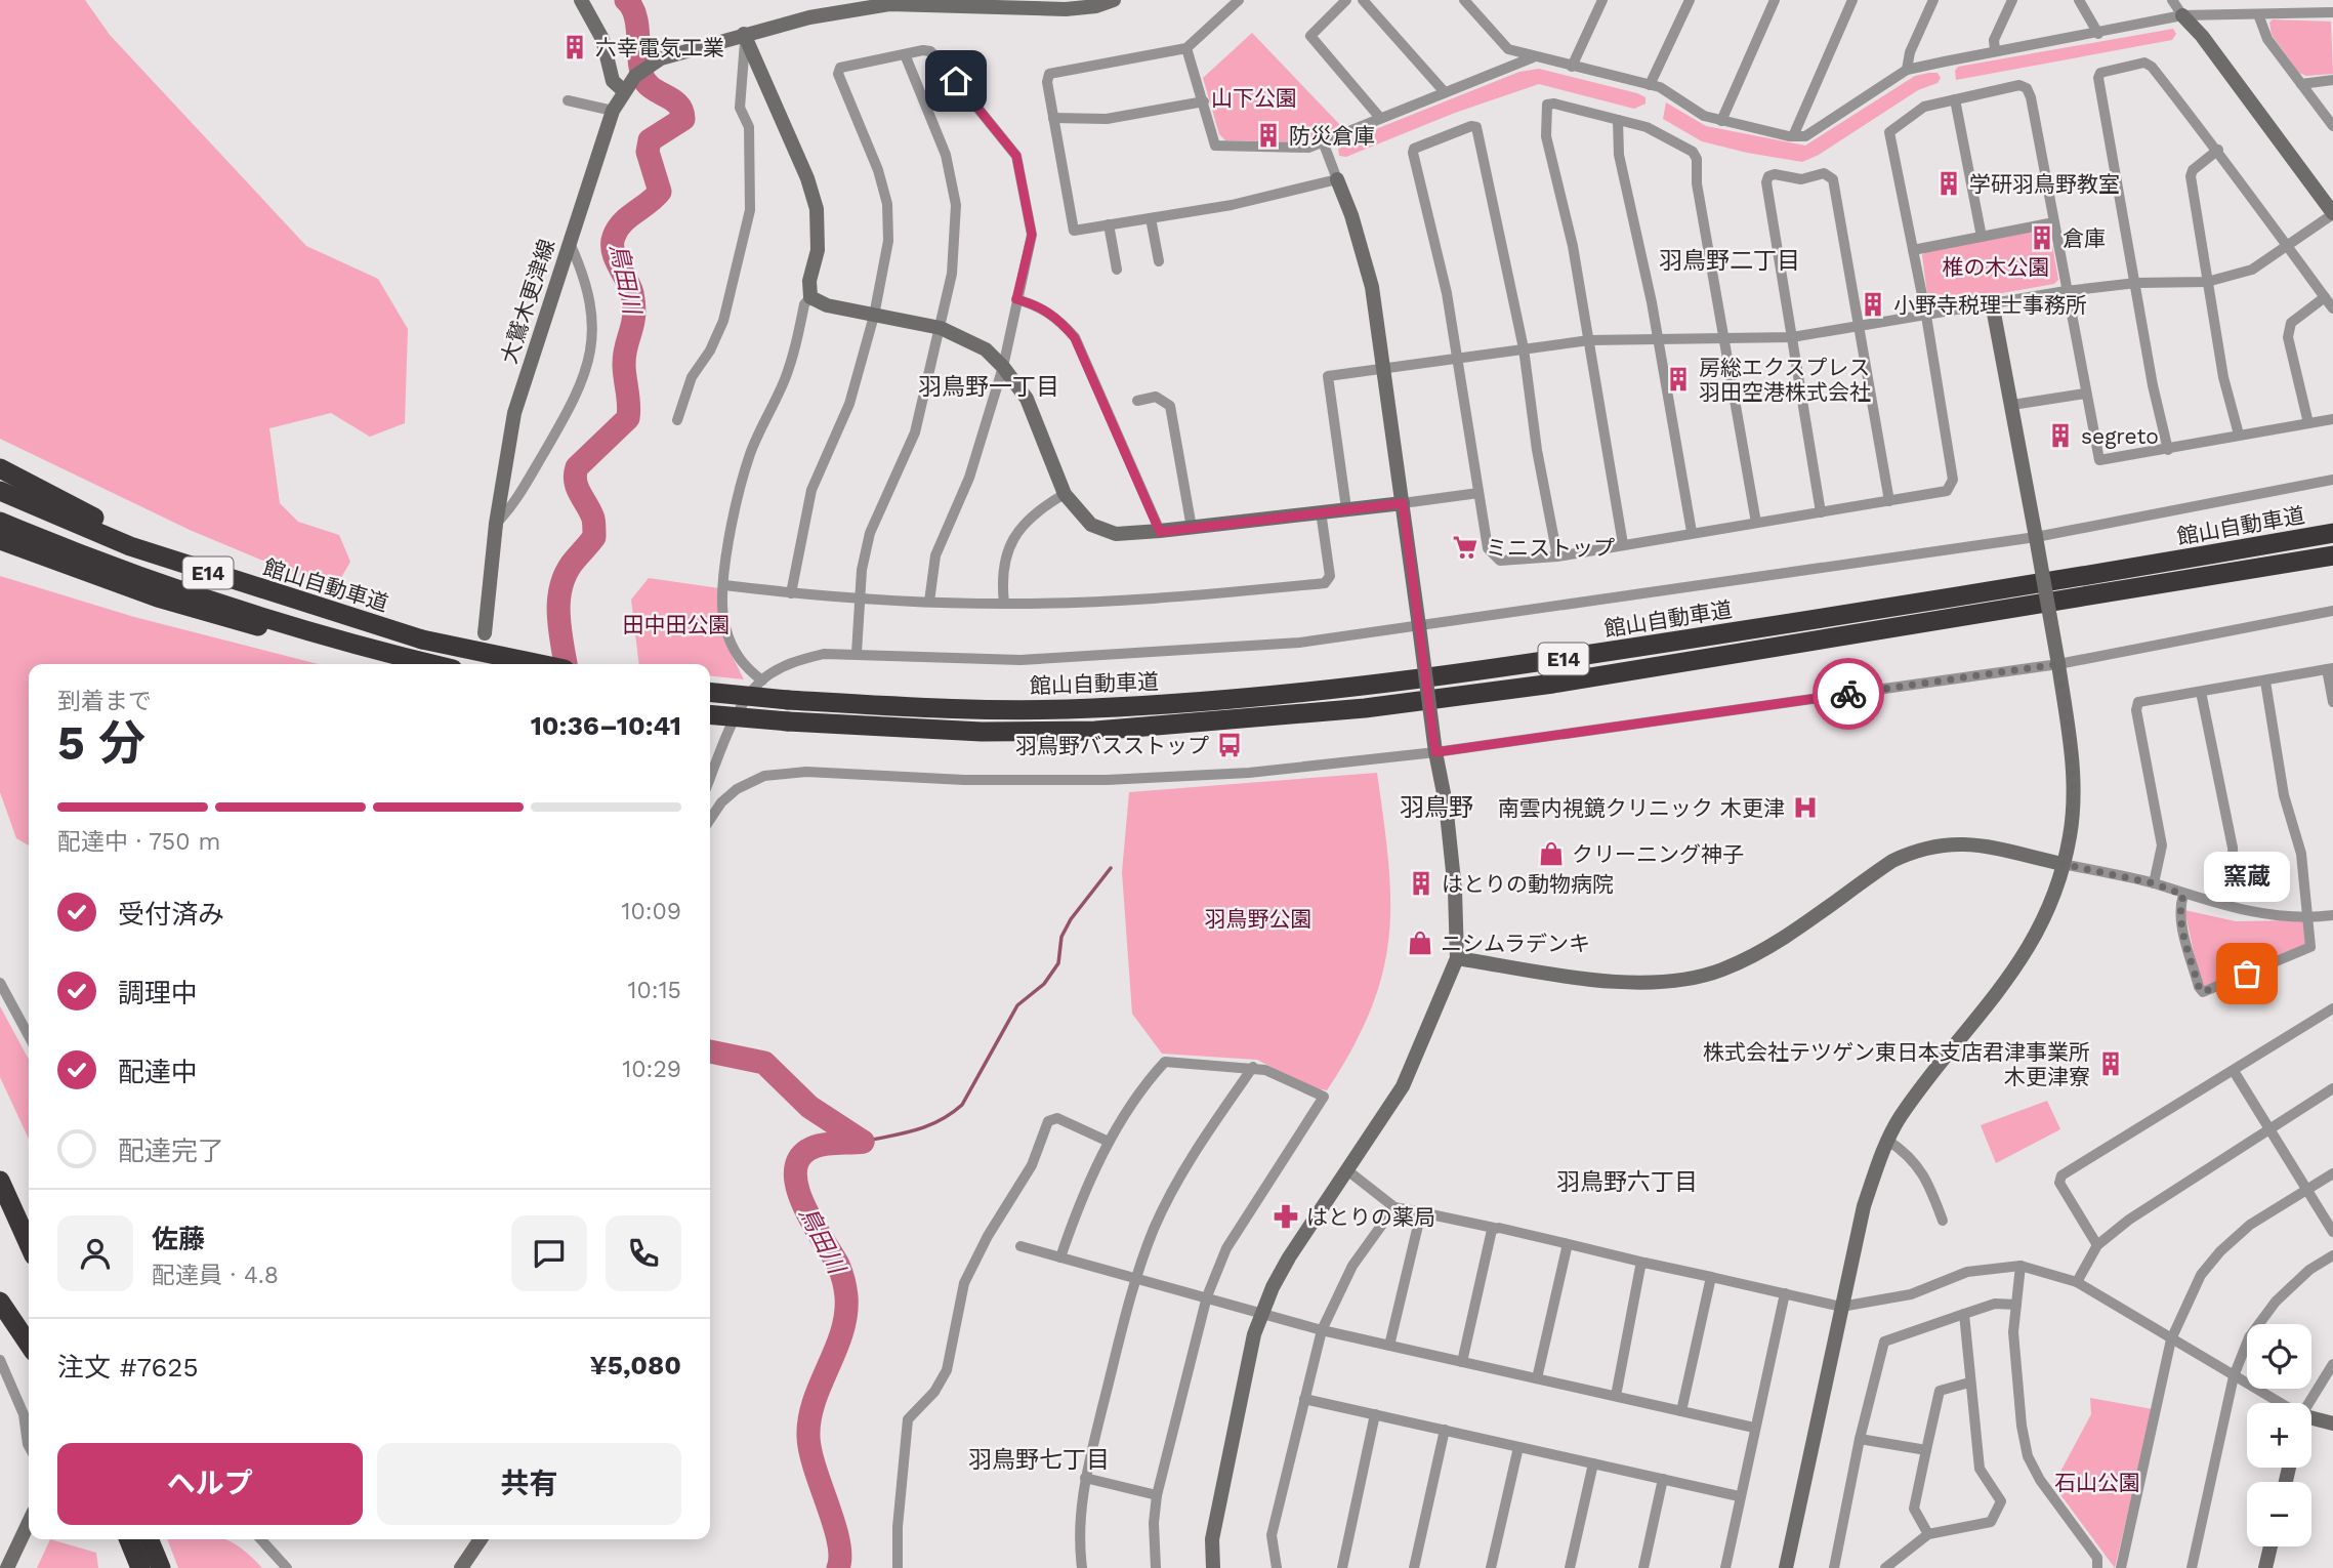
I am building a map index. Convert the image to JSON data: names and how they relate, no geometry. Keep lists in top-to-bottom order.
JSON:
{
  "streets": {
    "highway": ["館山自動車道", "E14"],
    "street": ["大鷲木更津線"]
  },
  "districts": [
    "羽鳥野二丁目",
    "羽鳥野一丁目",
    "羽鳥野",
    "羽鳥野六丁目",
    "羽鳥野七丁目"
  ],
  "water": ["鳥田川"],
  "parks": [
    "山下公園",
    "椎の木公園",
    "田中田公園",
    "羽鳥野公園",
    "石山公園"
  ],
  "places": {
    "building": [
      "六幸電気工業",
      "防災倉庫",
      "学研羽鳥野教室",
      "倉庫",
      "小野寺税理士事務所",
      "房総エクスプレス 羽田空港株式会社",
      "segreto",
      "はとりの動物病院",
      "株式会社テツゲン東日本支店君津事業所 木更津寮"
    ],
    "supermarket": ["ミニストップ"],
    "bus stop": ["羽鳥野バスストップ"],
    "hospital": ["南雲内視鏡クリニック 木更津"],
    "shop": ["クリーニング神子", "ニシムラデンキ"],
    "other": ["窯蔵"],
    "pharmacy": ["はとりの薬局"]
  },
  "page": {
    "heading": ["5 分", "到着まで", "10:36–10:41"],
    "panel": [
      "佐藤",
      "配達員 · 4.8",
      "注文 #7625",
      "¥5,080"
    ],
    "bar": "配達中 · 750 m",
    "bubble": "窯蔵",
    "list": [
      ["受付済み", "10:09"],
      ["調理中", "10:15"],
      ["配達中", "10:29"],
      "配達完了"
    ],
    "map_buttons": ["+", "−"],
    "buttons": ["ヘルプ", "共有"]
  }
}
